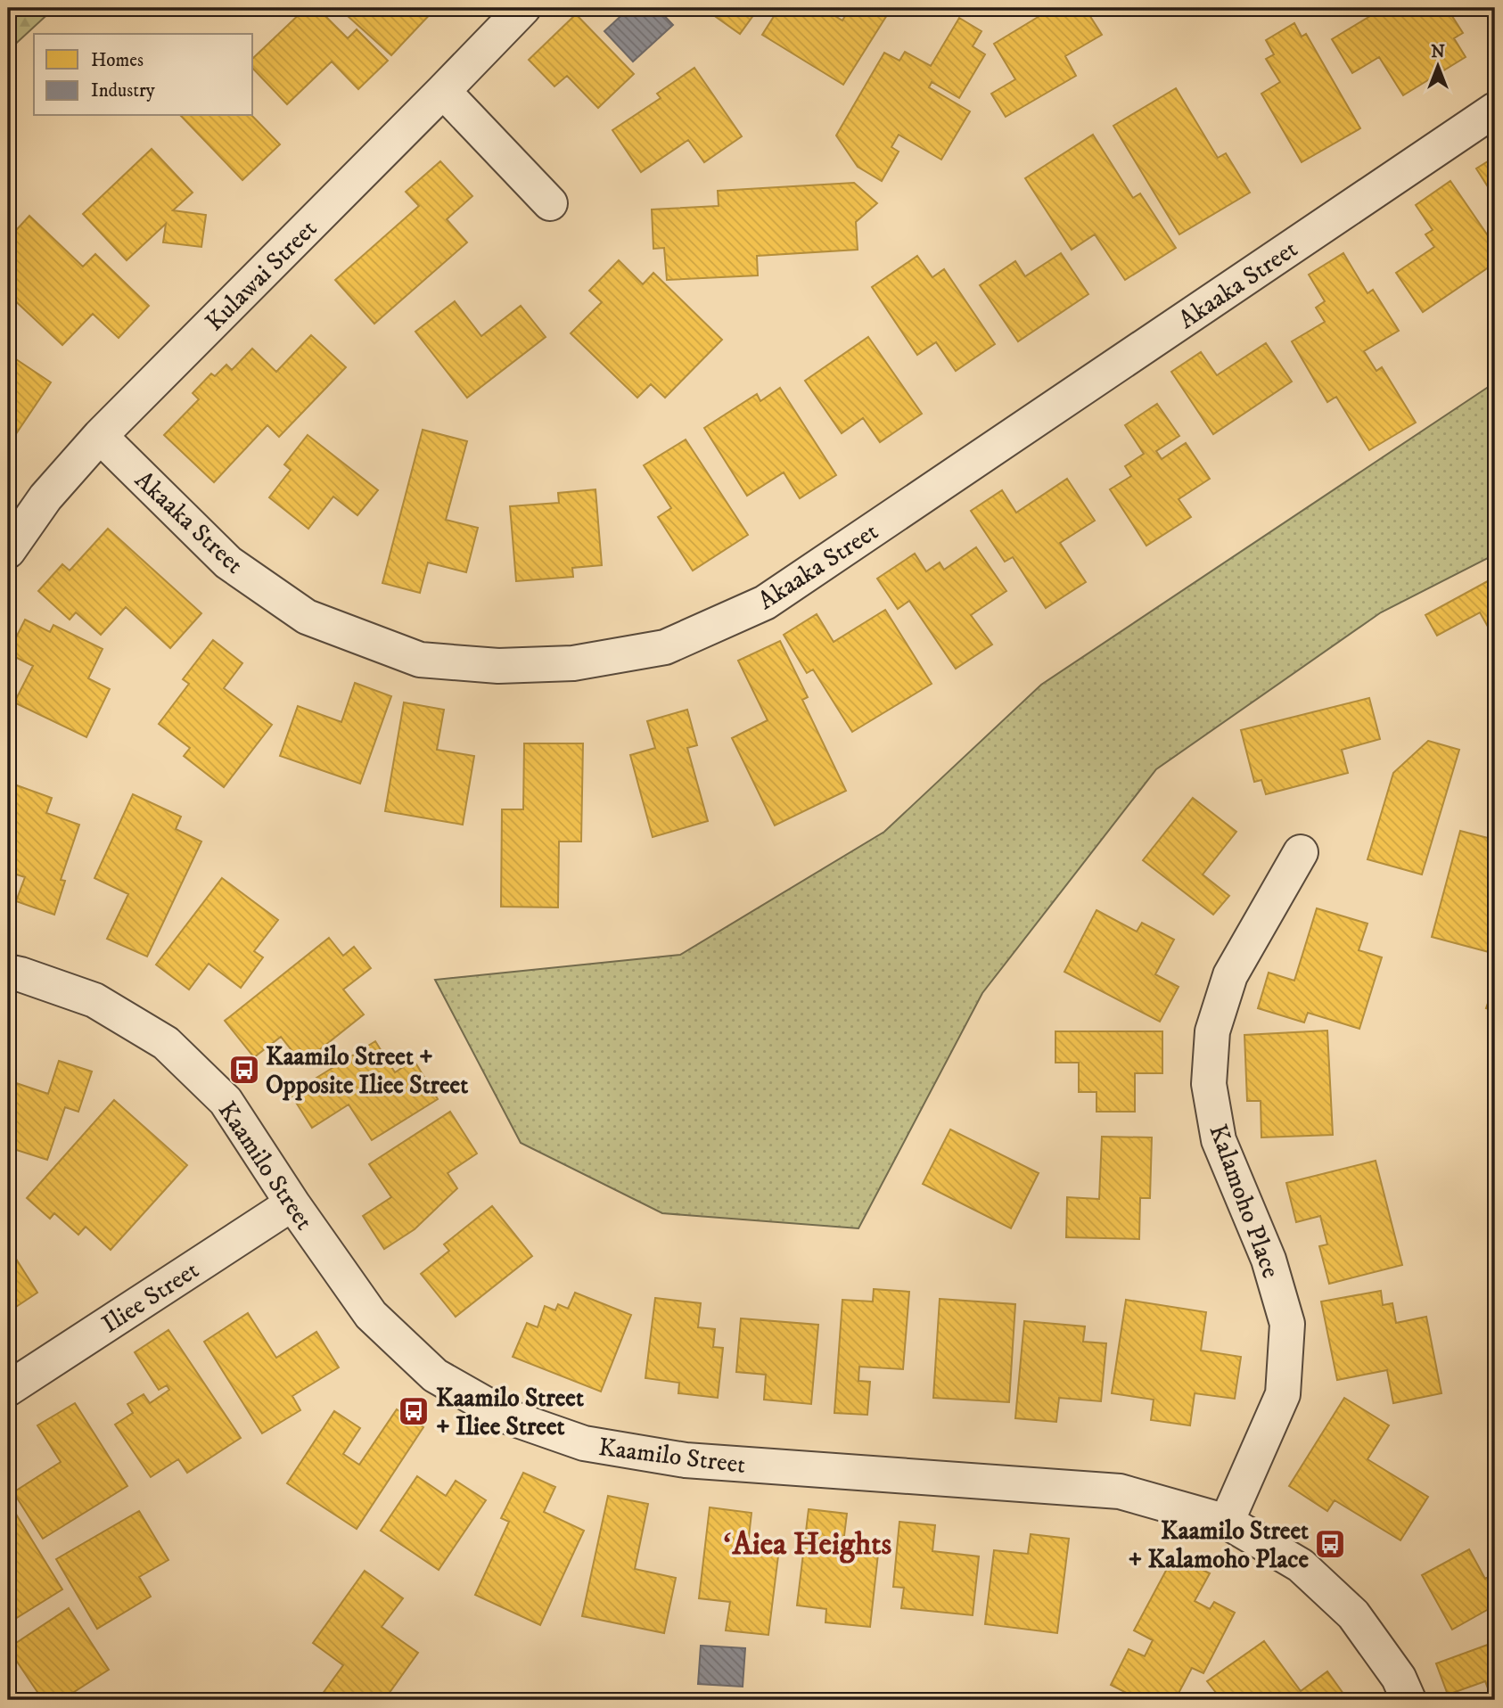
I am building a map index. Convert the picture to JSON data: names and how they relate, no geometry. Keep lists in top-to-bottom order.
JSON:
{
  "streets": {
    "street": [
      "Kulawai Street",
      "Akaaka Street",
      "Kaamilo Street",
      "Kalamoho Place",
      "Iliee Street"
    ]
  },
  "crossings": [
    ["Kulawai Street", "Akaaka Street"],
    ["Kaamilo Street", "Kalamoho Place"],
    ["Kaamilo Street", "Iliee Street"]
  ],
  "districts": ["ʻAiea Heights"],
  "places": {
    "bus stop": ["Kaamilo Street + Opposite Iliee Street", "Kaamilo Street + Iliee Street", "Kaamilo Street + Kalamoho Place"]
  },
  "legend": ["Homes", "Industry"],
  "north": "top"
}
